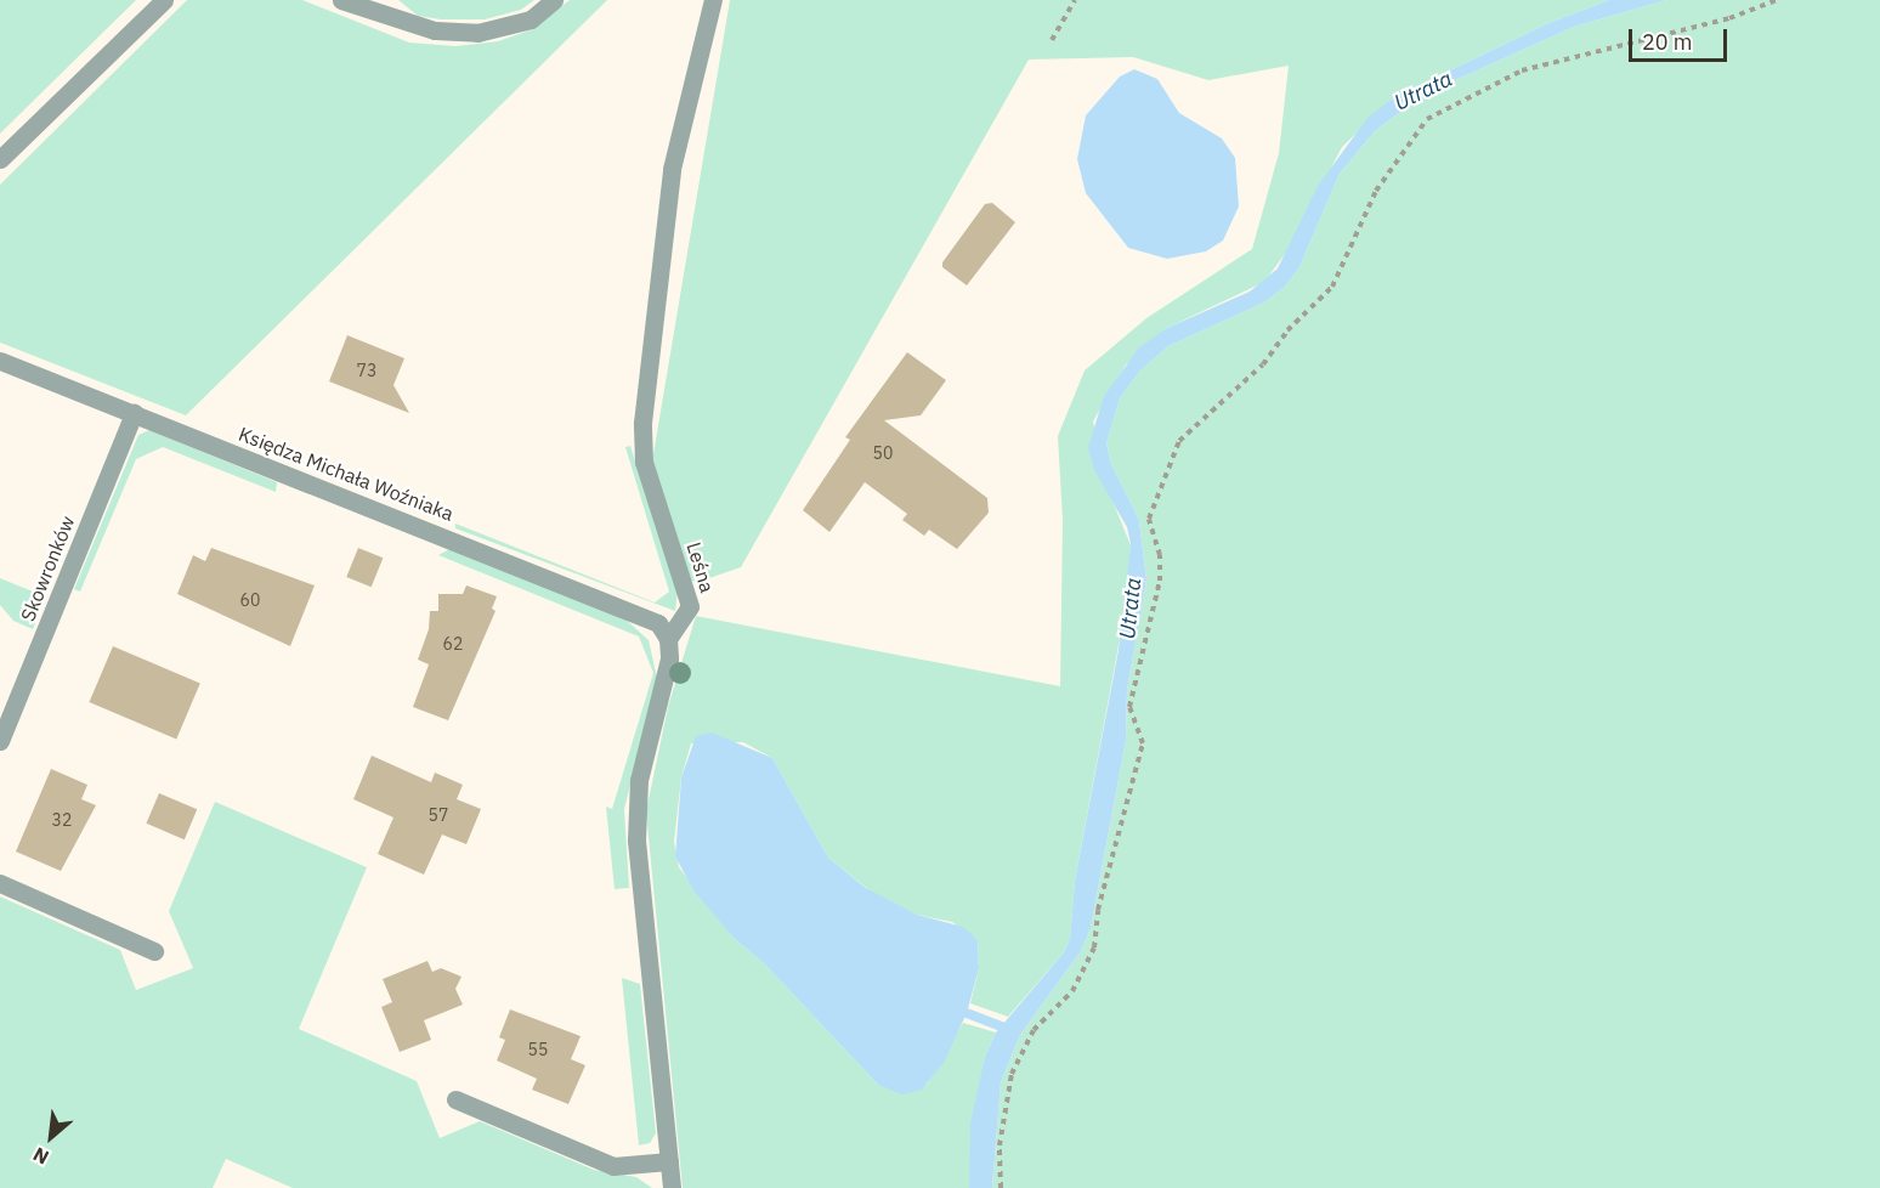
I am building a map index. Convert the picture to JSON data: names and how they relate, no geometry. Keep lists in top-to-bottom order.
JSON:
{
  "streets": {
    "street": ["Księdza Michała Woźniaka", "Leśna", "Skowronków"]
  },
  "crossings": [
    ["Księdza Michała Woźniaka", "Leśna"],
    ["Księdza Michała Woźniaka", "Skowronków"]
  ],
  "water": ["Utrata"],
  "house_numbers": [
    "73",
    "50",
    "60",
    "62",
    "57",
    "32",
    "55"
  ],
  "scale_bar": "20 m",
  "north": "bottom left"
}
